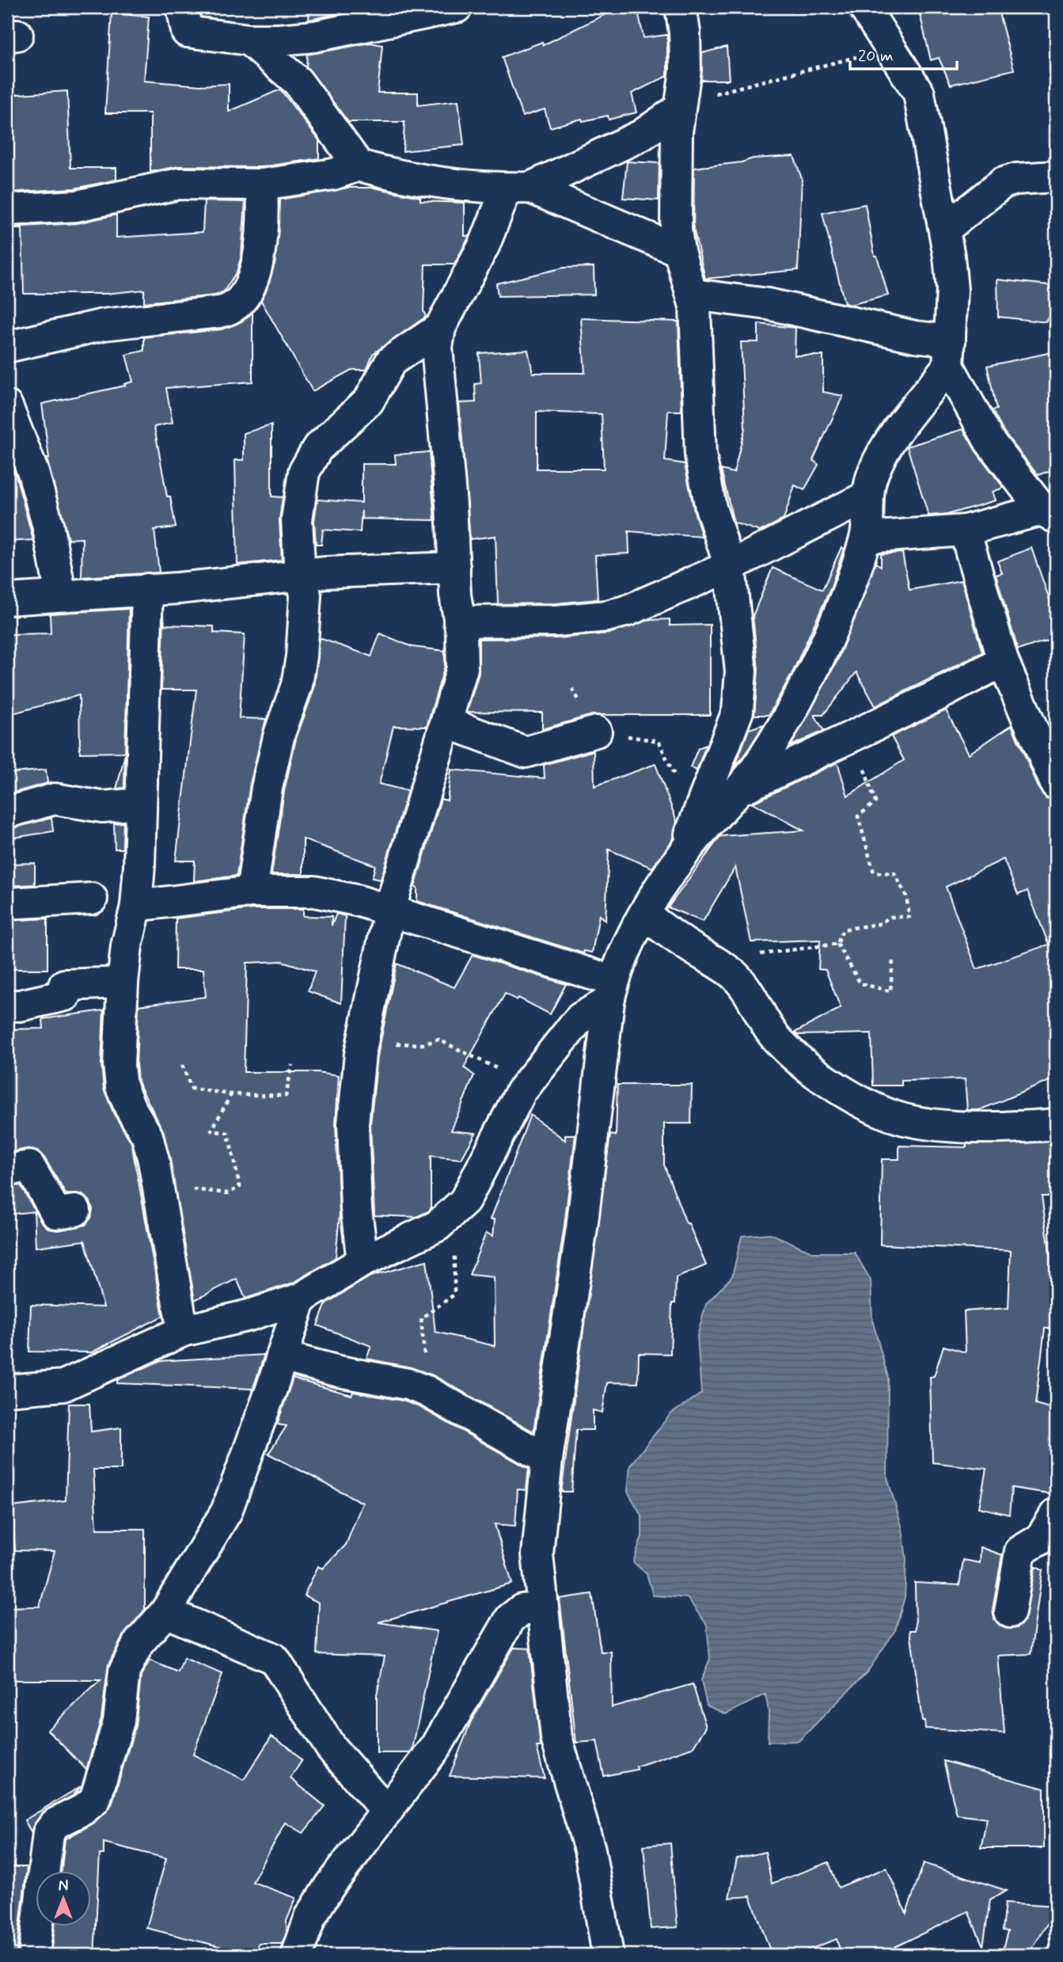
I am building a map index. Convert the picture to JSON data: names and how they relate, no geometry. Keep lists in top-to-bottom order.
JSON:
{
  "scale_bar": "20 m",
  "north": "top"
}
